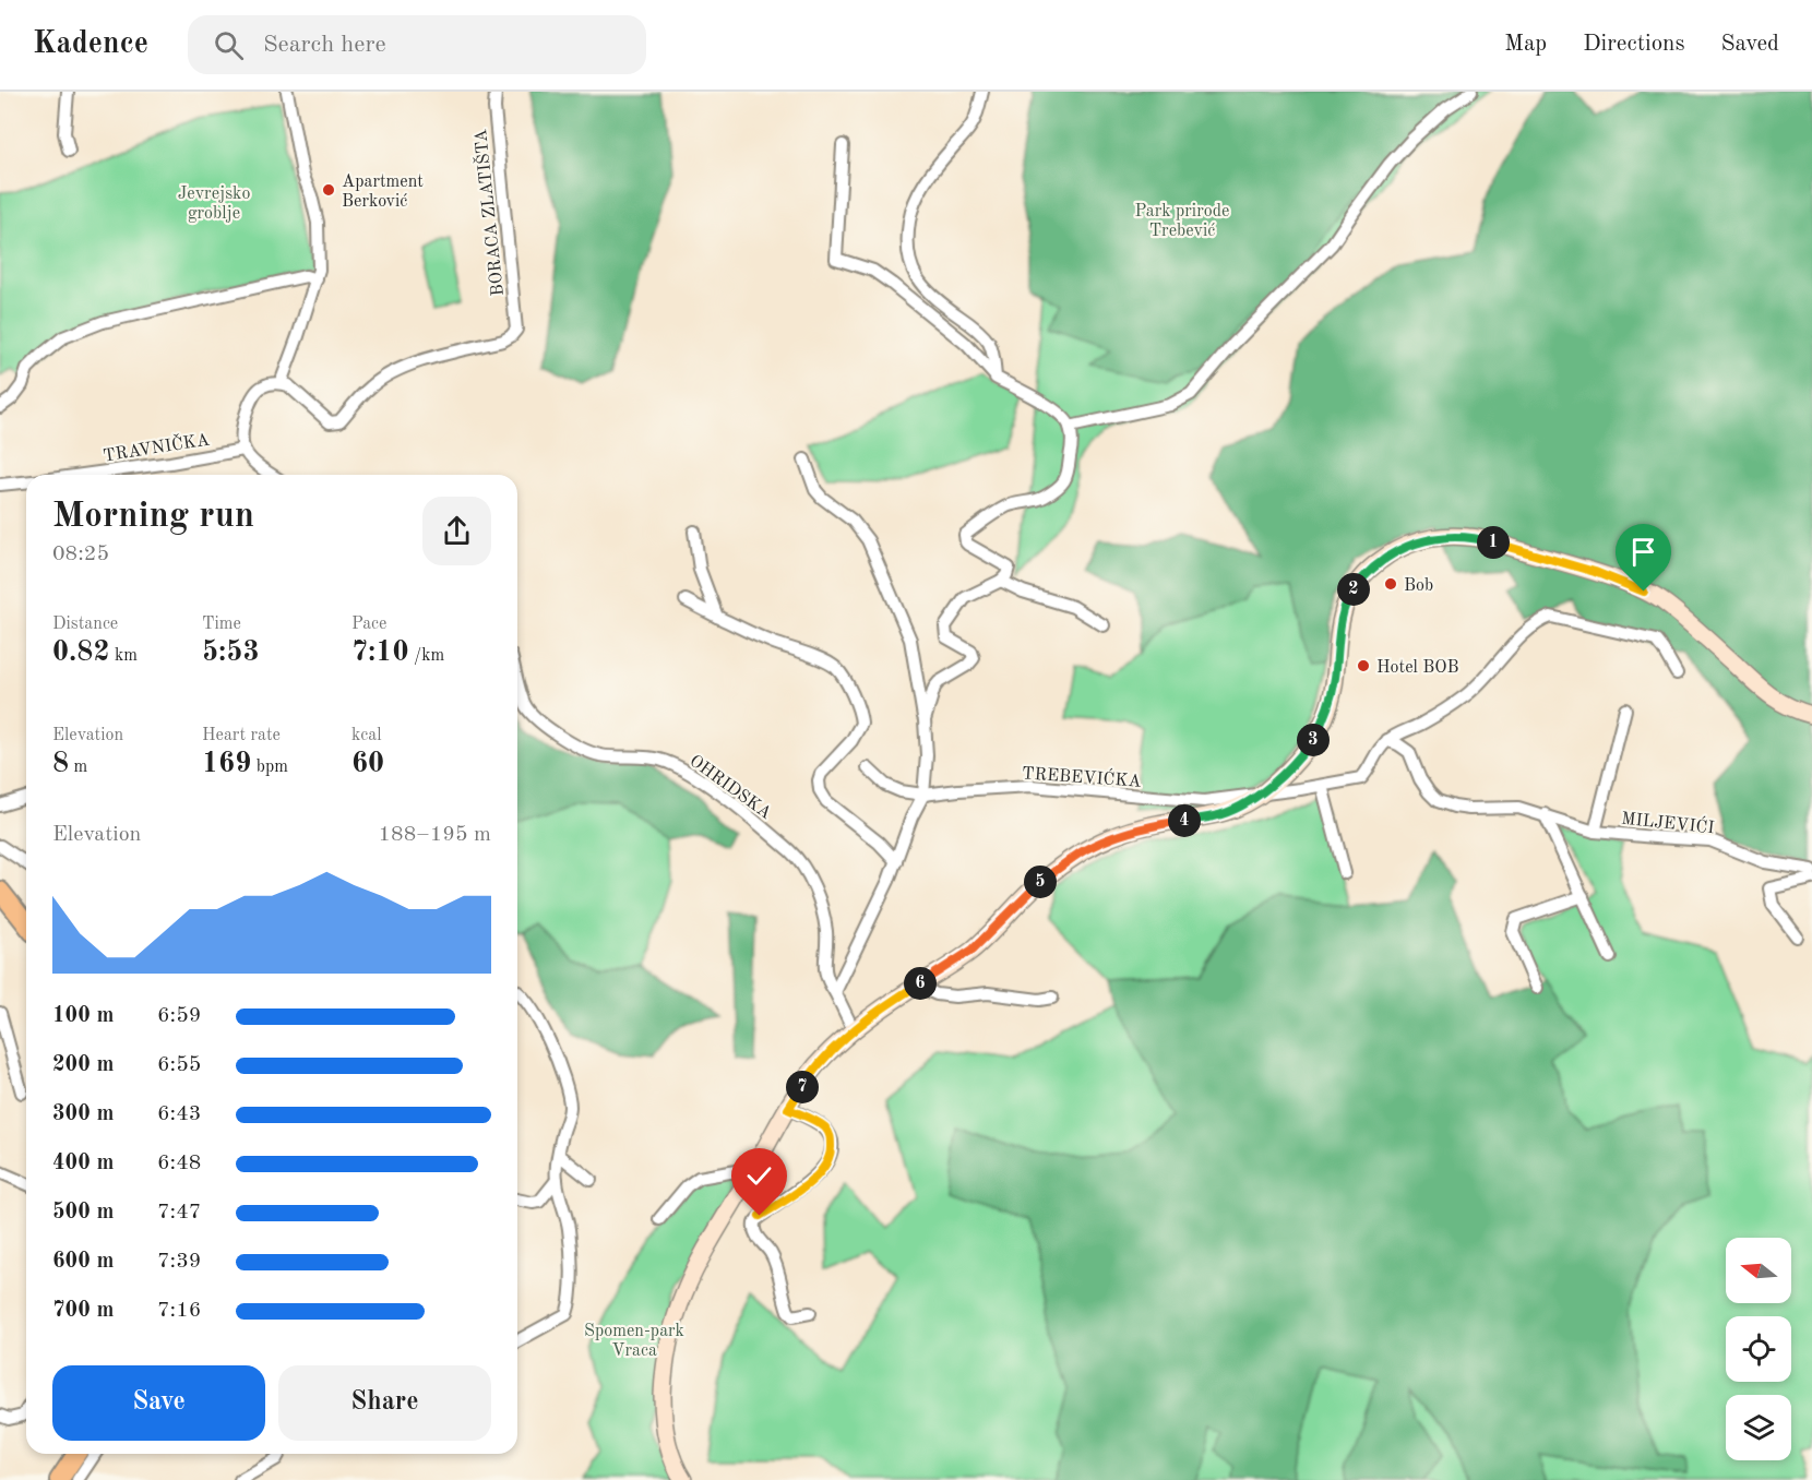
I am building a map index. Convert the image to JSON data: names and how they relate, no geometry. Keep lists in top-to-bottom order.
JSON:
{
  "streets": {
    "street": [
      "BORACA ZLATIŠTA",
      "TRAVNIČKA",
      "TREBEVIĆKA",
      "OHRIDSKA",
      "MILJEVIĆI"
    ]
  },
  "crossings": [
    ["TREBEVIĆKA", "MILJEVIĆI"]
  ],
  "parks": ["Jevrejsko groblje", "Park prirode Trebević", "Spomen-park Vraca"],
  "places": ["Apartment Berković", "Bob", "Hotel BOB"],
  "north": "left",
  "page": {
    "header": "Kadence",
    "search": "Search here",
    "nav": ["Map", "Directions", "Saved"],
    "heading": ["Morning run", "08:25"],
    "pins": [
      "1",
      "2",
      "3",
      "4",
      "5",
      "6",
      "7"
    ],
    "stats": [
      ["Distance", "0.82 km"],
      ["Time", "5:53"],
      ["Pace", "7:10 /km"],
      ["Elevation", "8 m"],
      ["Heart rate", "169 bpm"],
      ["kcal", "60"]
    ],
    "chart": ["Elevation", "188–195 m"],
    "list": [
      {
        "name": "100 m",
        "note": "6:59"
      },
      {
        "name": "200 m",
        "note": "6:55"
      },
      {
        "name": "300 m",
        "note": "6:43"
      },
      {
        "name": "400 m",
        "note": "6:48"
      },
      {
        "name": "500 m",
        "note": "7:47"
      },
      {
        "name": "600 m",
        "note": "7:39"
      },
      {
        "name": "700 m",
        "note": "7:16"
      }
    ],
    "buttons": ["Save", "Share"]
  }
}
